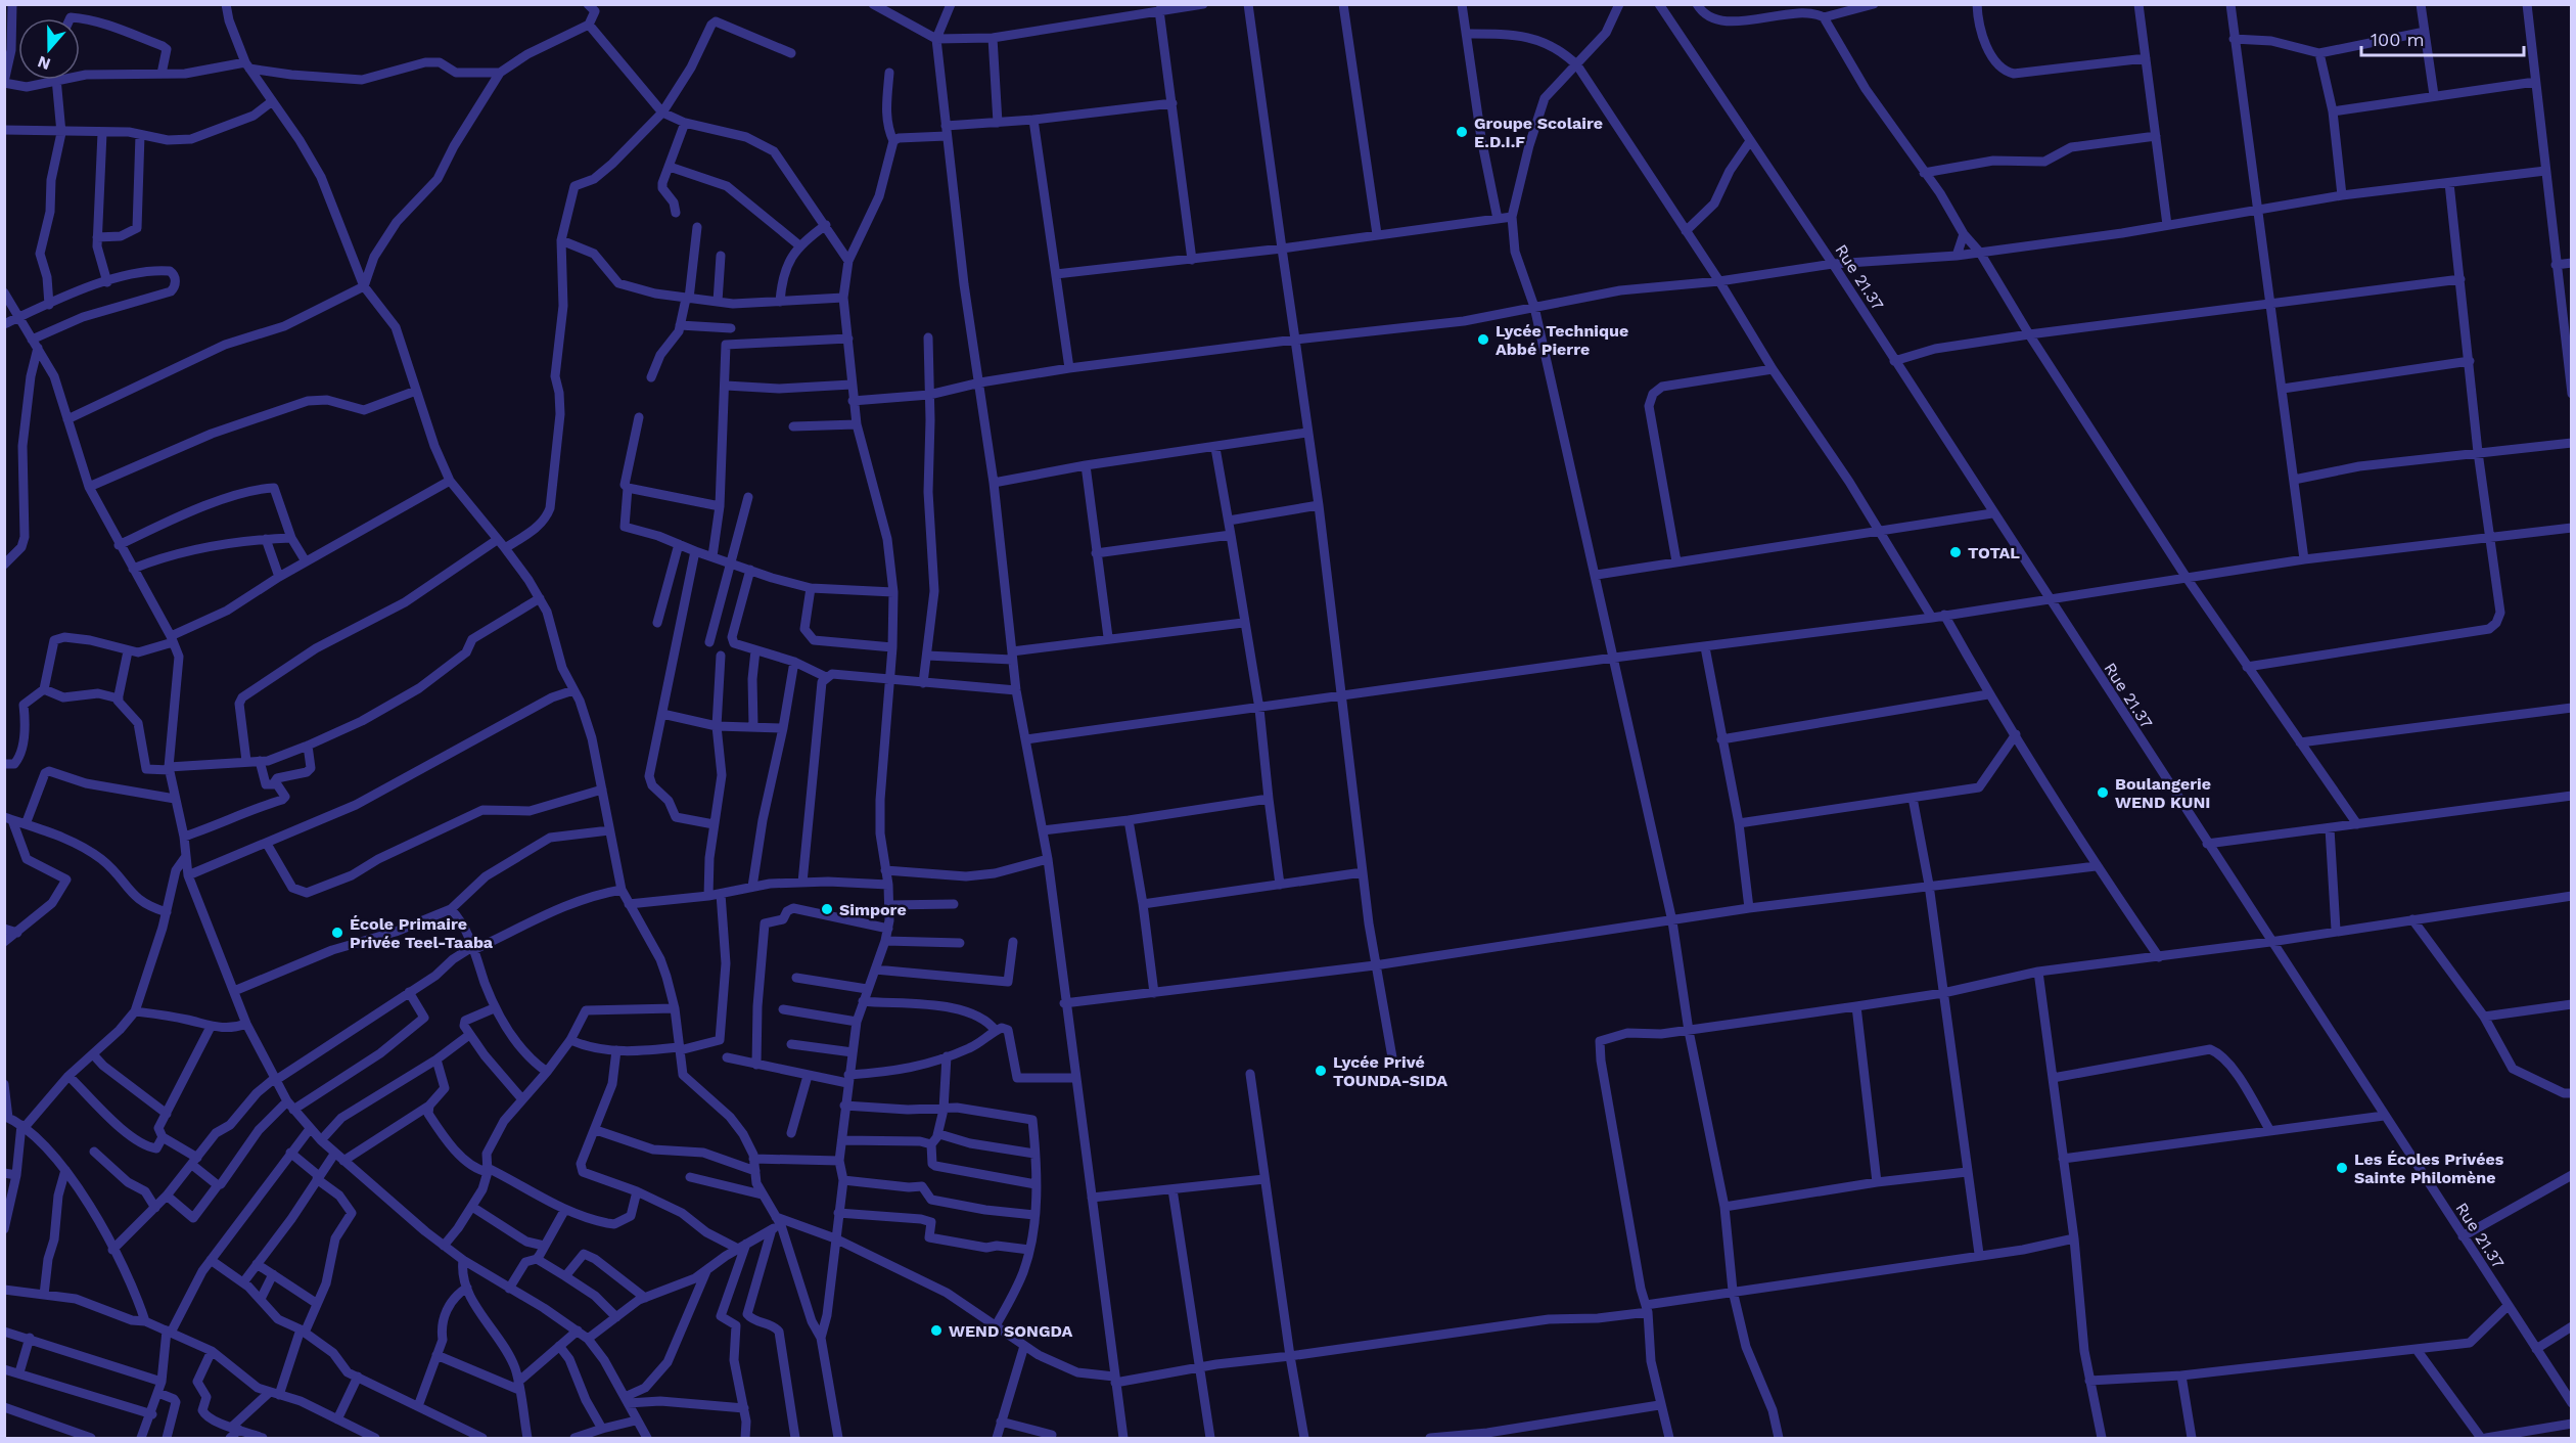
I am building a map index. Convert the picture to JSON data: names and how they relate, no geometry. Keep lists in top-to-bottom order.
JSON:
{
  "streets": {
    "street": ["Rue 21.37"]
  },
  "places": [
    "Groupe Scolaire E.D.I.F",
    "Lycée Technique Abbé Pierre",
    "TOTAL",
    "Boulangerie WEND KUNI",
    "Simpore",
    "École Primaire Privée Teel-Taaba",
    "Lycée Privé TOUNDA-SIDA",
    "Les Écoles Privées Sainte Philomène",
    "WEND SONGDA"
  ],
  "scale_bar": "100 m",
  "north": "bottom"
}
